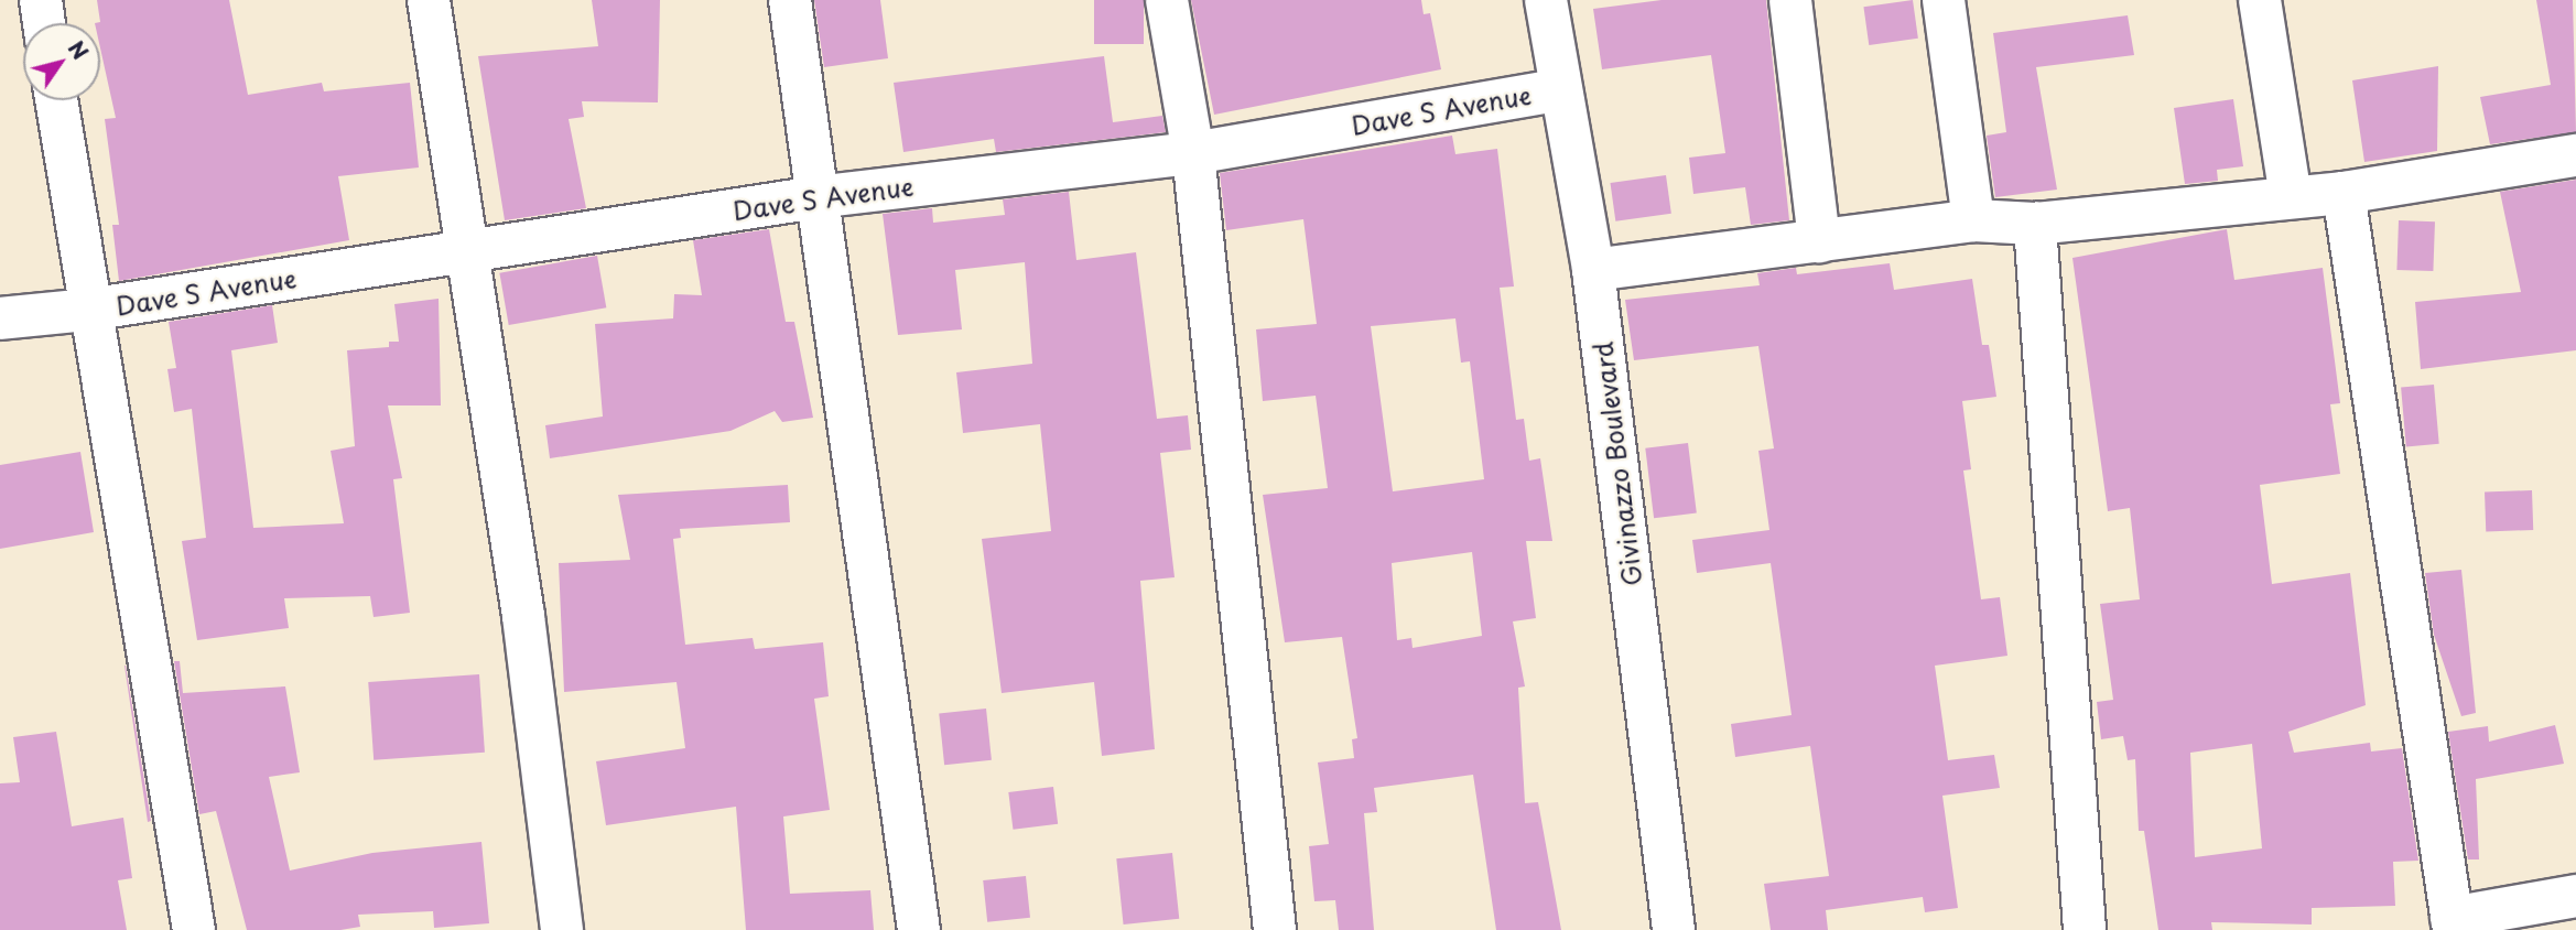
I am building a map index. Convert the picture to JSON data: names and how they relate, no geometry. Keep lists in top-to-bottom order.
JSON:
{
  "streets": {
    "street": ["Dave S Avenue", "Givinazzo Boulevard"]
  },
  "crossings": [
    ["Dave S Avenue", "Givinazzo Boulevard"]
  ],
  "north": "top right"
}
